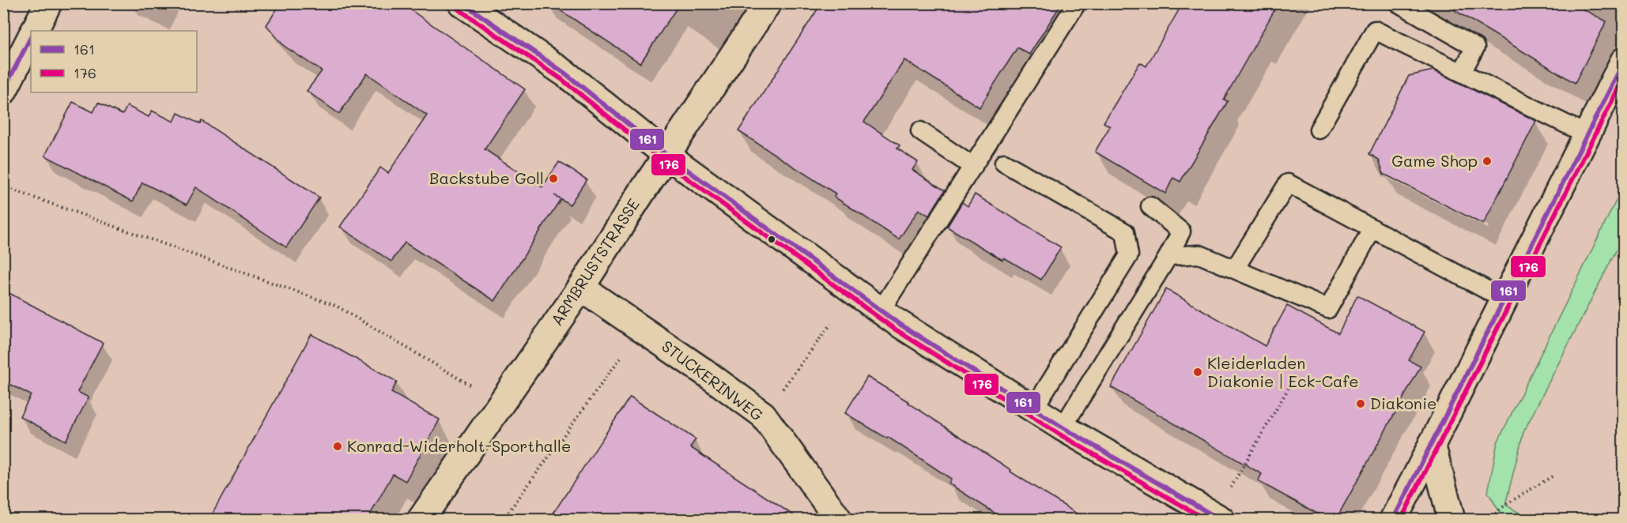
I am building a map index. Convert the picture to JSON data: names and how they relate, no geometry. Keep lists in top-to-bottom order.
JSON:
{
  "streets": {
    "street": ["ARMBRUSTSTRASSE", "STUCKERINWEG"]
  },
  "crossings": [
    ["ARMBRUSTSTRASSE", "STUCKERINWEG"]
  ],
  "places": [
    "Game Shop",
    "Backstube Goll",
    "Kleiderladen Diakonie | Eck-Cafe",
    "Diakonie",
    "Konrad-Widerholt-Sporthalle"
  ],
  "lines": ["transit line 161", "transit line 176"],
  "legend": ["161", "176"]
}
